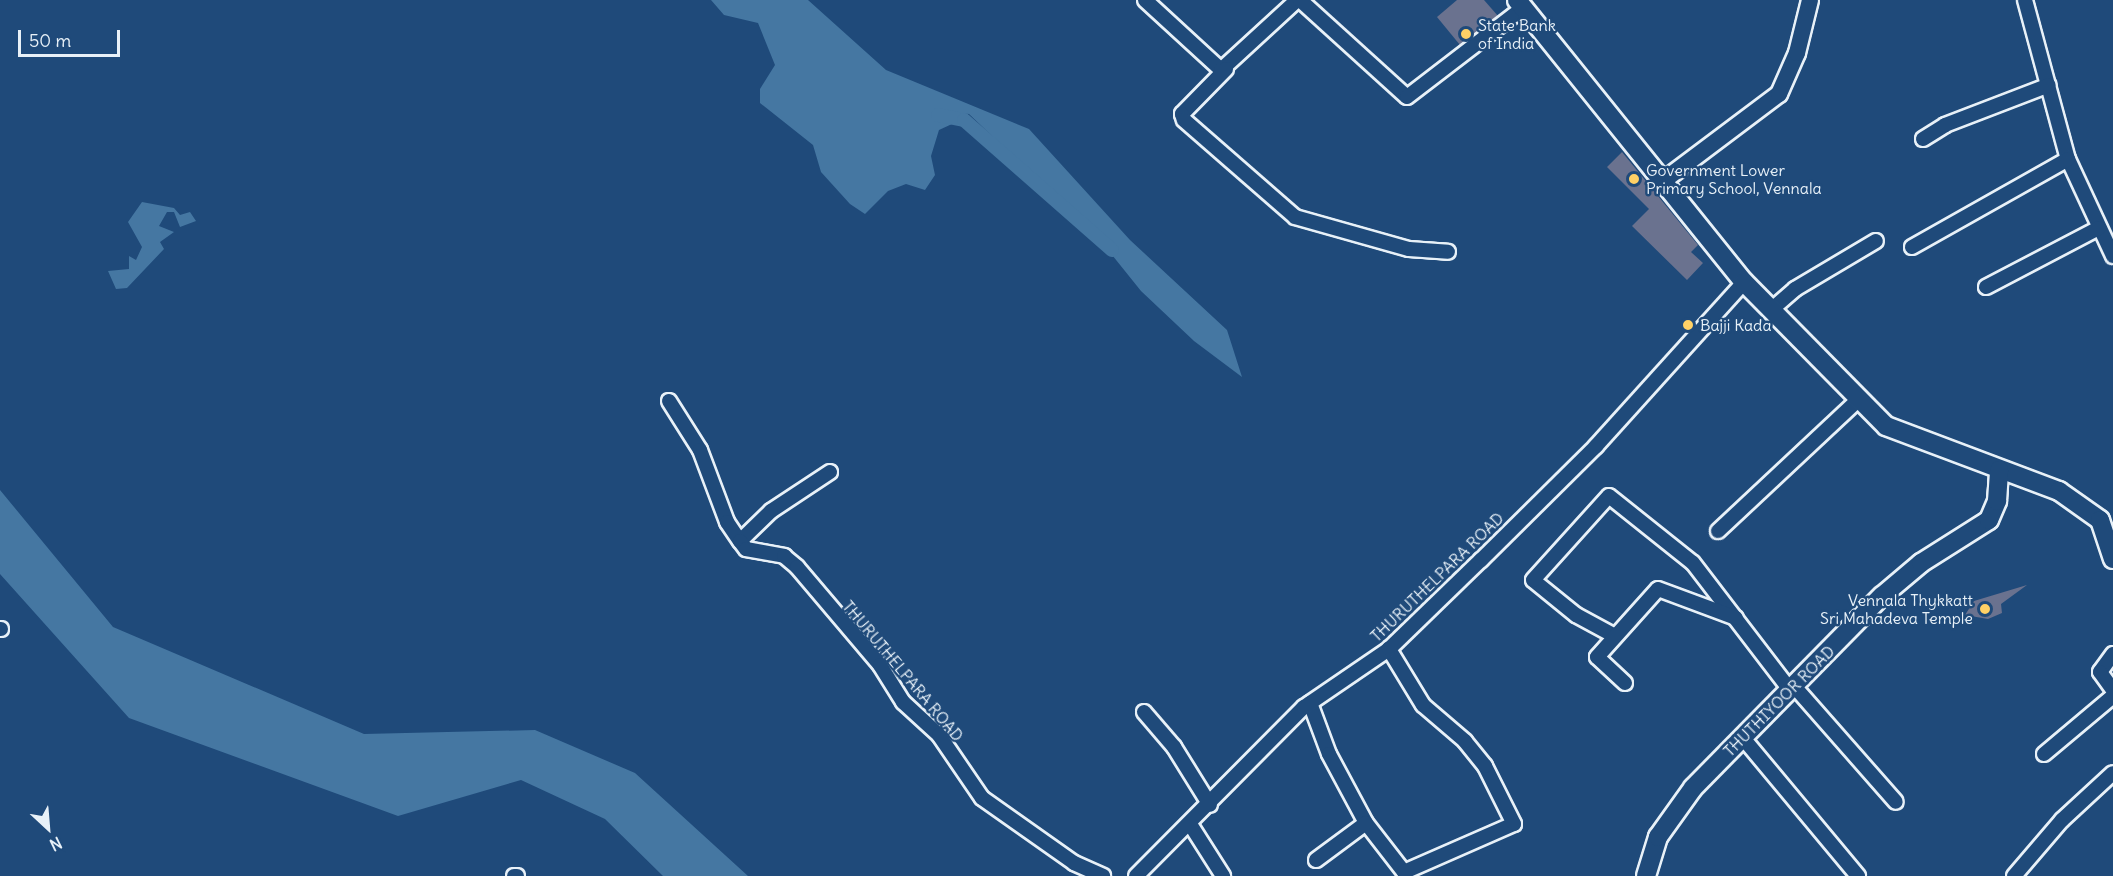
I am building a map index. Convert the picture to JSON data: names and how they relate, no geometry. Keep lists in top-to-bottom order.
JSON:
{
  "streets": {
    "main road": ["THUTHIYOOR ROAD"],
    "street": ["THURUTHELPARA ROAD"]
  },
  "places": [
    "State Bank of India",
    "Government Lower Primary School, Vennala",
    "Bajji Kada",
    "Vennala Thykkatt Sri Mahadeva Temple"
  ],
  "scale_bar": "50 m",
  "north": "bottom right"
}
